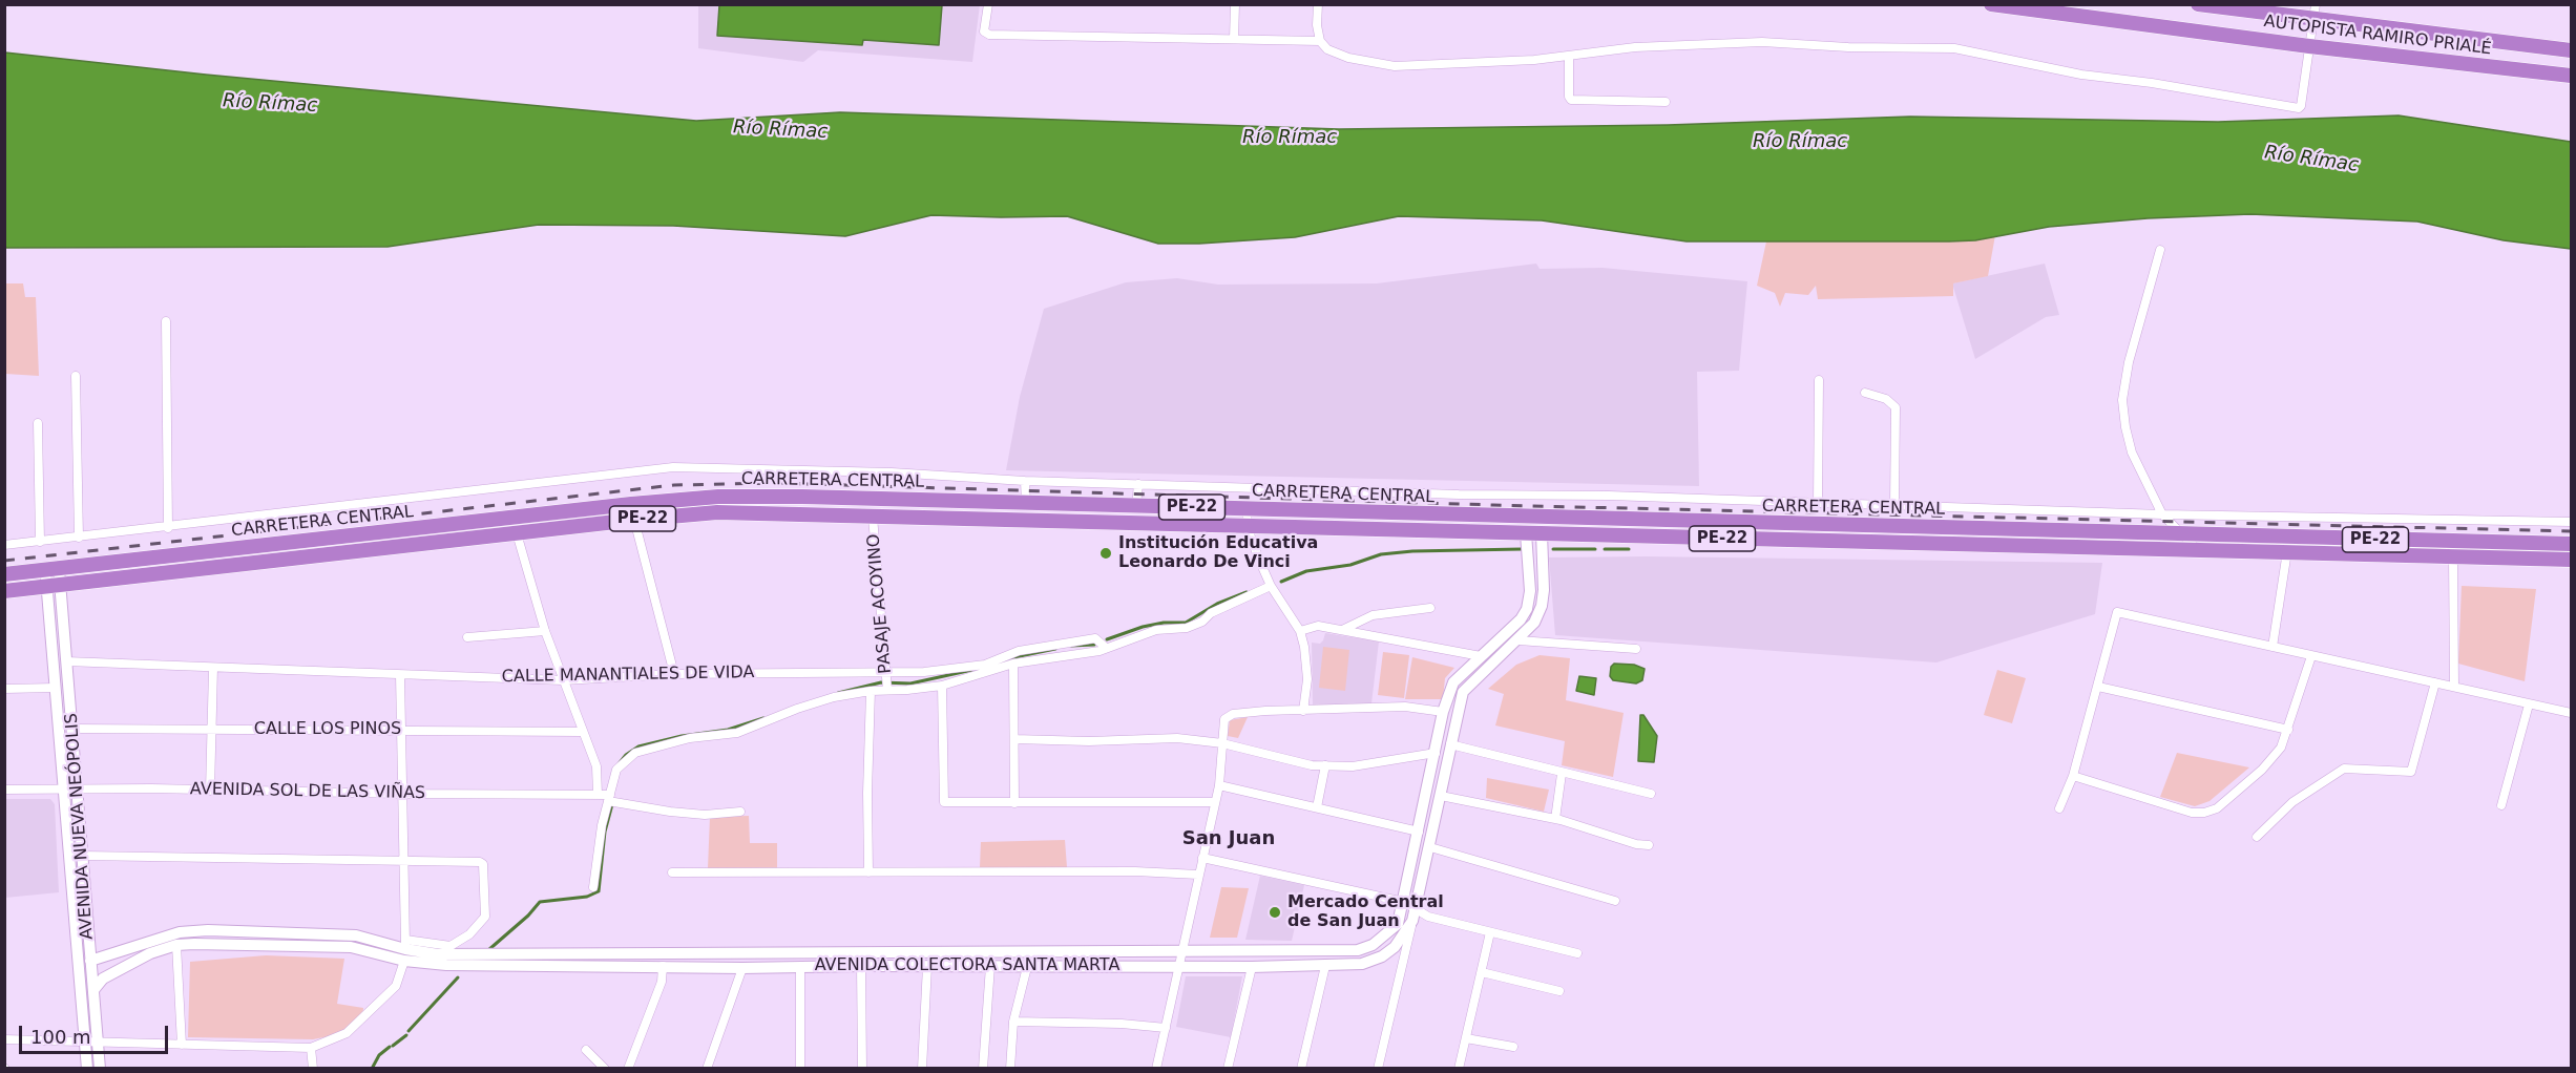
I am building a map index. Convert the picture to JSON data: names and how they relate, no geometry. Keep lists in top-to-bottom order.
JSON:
{
  "streets": {
    "highway": ["AUTOPISTA RAMIRO PRIALÉ", "CARRETERA CENTRAL", "PE-22"],
    "street": [
      "PASAJE ACOYINO",
      "CALLE MANANTIALES DE VIDA",
      "CALLE LOS PINOS",
      "AVENIDA SOL DE LAS VIÑAS",
      "AVENIDA NUEVA NEÓPOLIS",
      "AVENIDA COLECTORA SANTA MARTA"
    ]
  },
  "crossings": [
    ["CARRETERA CENTRAL", "PASAJE ACOYINO"],
    ["CARRETERA CENTRAL", "AVENIDA NUEVA NEÓPOLIS"],
    ["CARRETERA CENTRAL", "AVENIDA COLECTORA SANTA MARTA"],
    ["PASAJE ACOYINO", "CALLE MANANTIALES DE VIDA"],
    ["CALLE MANANTIALES DE VIDA", "AVENIDA NUEVA NEÓPOLIS"],
    ["CALLE LOS PINOS", "AVENIDA NUEVA NEÓPOLIS"],
    ["AVENIDA SOL DE LAS VIÑAS", "AVENIDA NUEVA NEÓPOLIS"],
    ["AVENIDA NUEVA NEÓPOLIS", "AVENIDA COLECTORA SANTA MARTA"]
  ],
  "districts": ["San Juan"],
  "water": ["Río Rímac"],
  "places": ["Institución Educativa Leonardo De Vinci", "Mercado Central de San Juan"],
  "scale_bar": "100 m"
}
